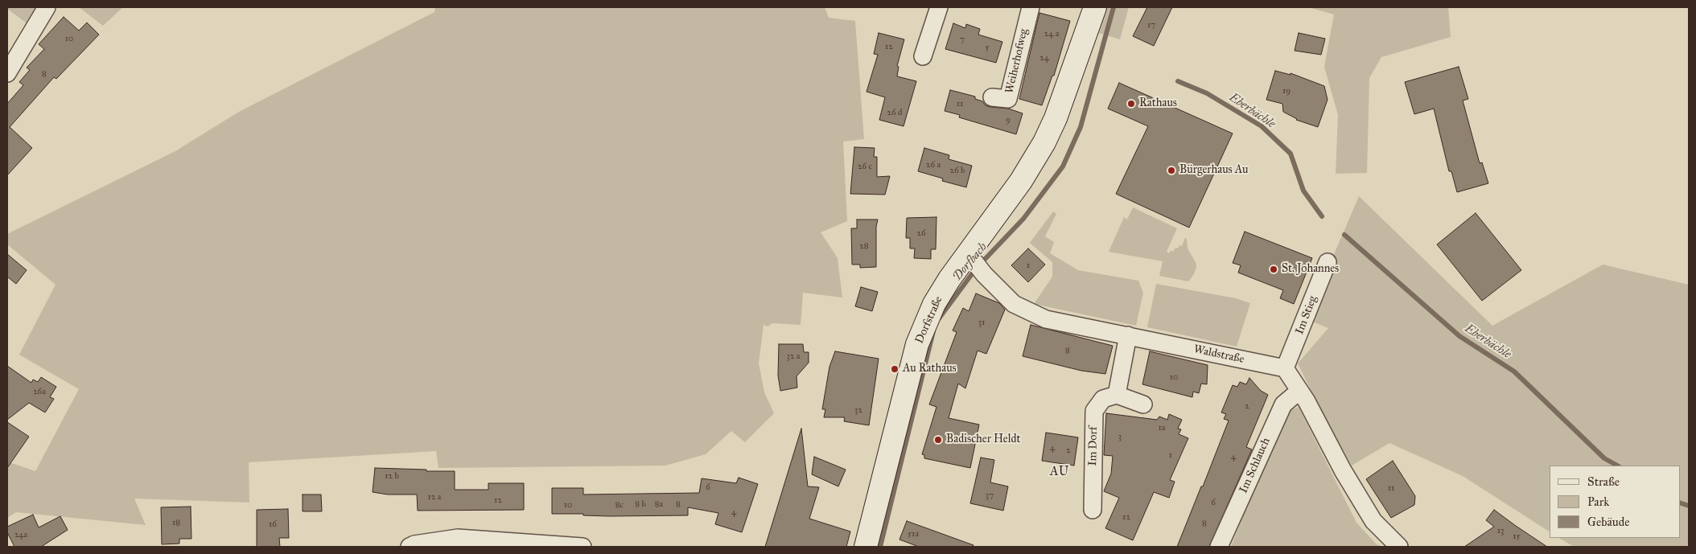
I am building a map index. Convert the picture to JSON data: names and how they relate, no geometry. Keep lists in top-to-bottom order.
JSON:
{
  "streets": {
    "main road": ["Dorfstraße"],
    "street": [
      "Weiherhofweg",
      "Im Stieg",
      "Waldstraße",
      "Im Dorf",
      "Im Schlauch"
    ]
  },
  "crossings": [
    ["Im Stieg", "Waldstraße"],
    ["Dorfstraße", "Waldstraße"]
  ],
  "districts": ["AU"],
  "water": ["Eberbächle", "Dorfbach"],
  "places": [
    "Rathaus",
    "Bürgerhaus Au",
    "St. Johannes",
    "Au Rathaus",
    "Badischer Heldt"
  ],
  "house_numbers": [
    "17",
    "24 a",
    "10",
    "7",
    "12",
    "5",
    "24",
    "8",
    "19",
    "11",
    "26 d",
    "9",
    "26 a",
    "26 c",
    "26 b",
    "26",
    "28",
    "1",
    "31",
    "8",
    "32 a",
    "10",
    "26a",
    "2",
    "32",
    "1a",
    "3",
    "4",
    "2",
    "1",
    "4",
    "12 b",
    "6",
    "11",
    "37",
    "12 a",
    "12",
    "6",
    "8 b",
    "8a",
    "8",
    "10",
    "8c",
    "4",
    "12",
    "18",
    "8",
    "16",
    "13",
    "51a",
    "24a",
    "15"
  ],
  "legend": ["Straße", "Park", "Gebäude"]
}
